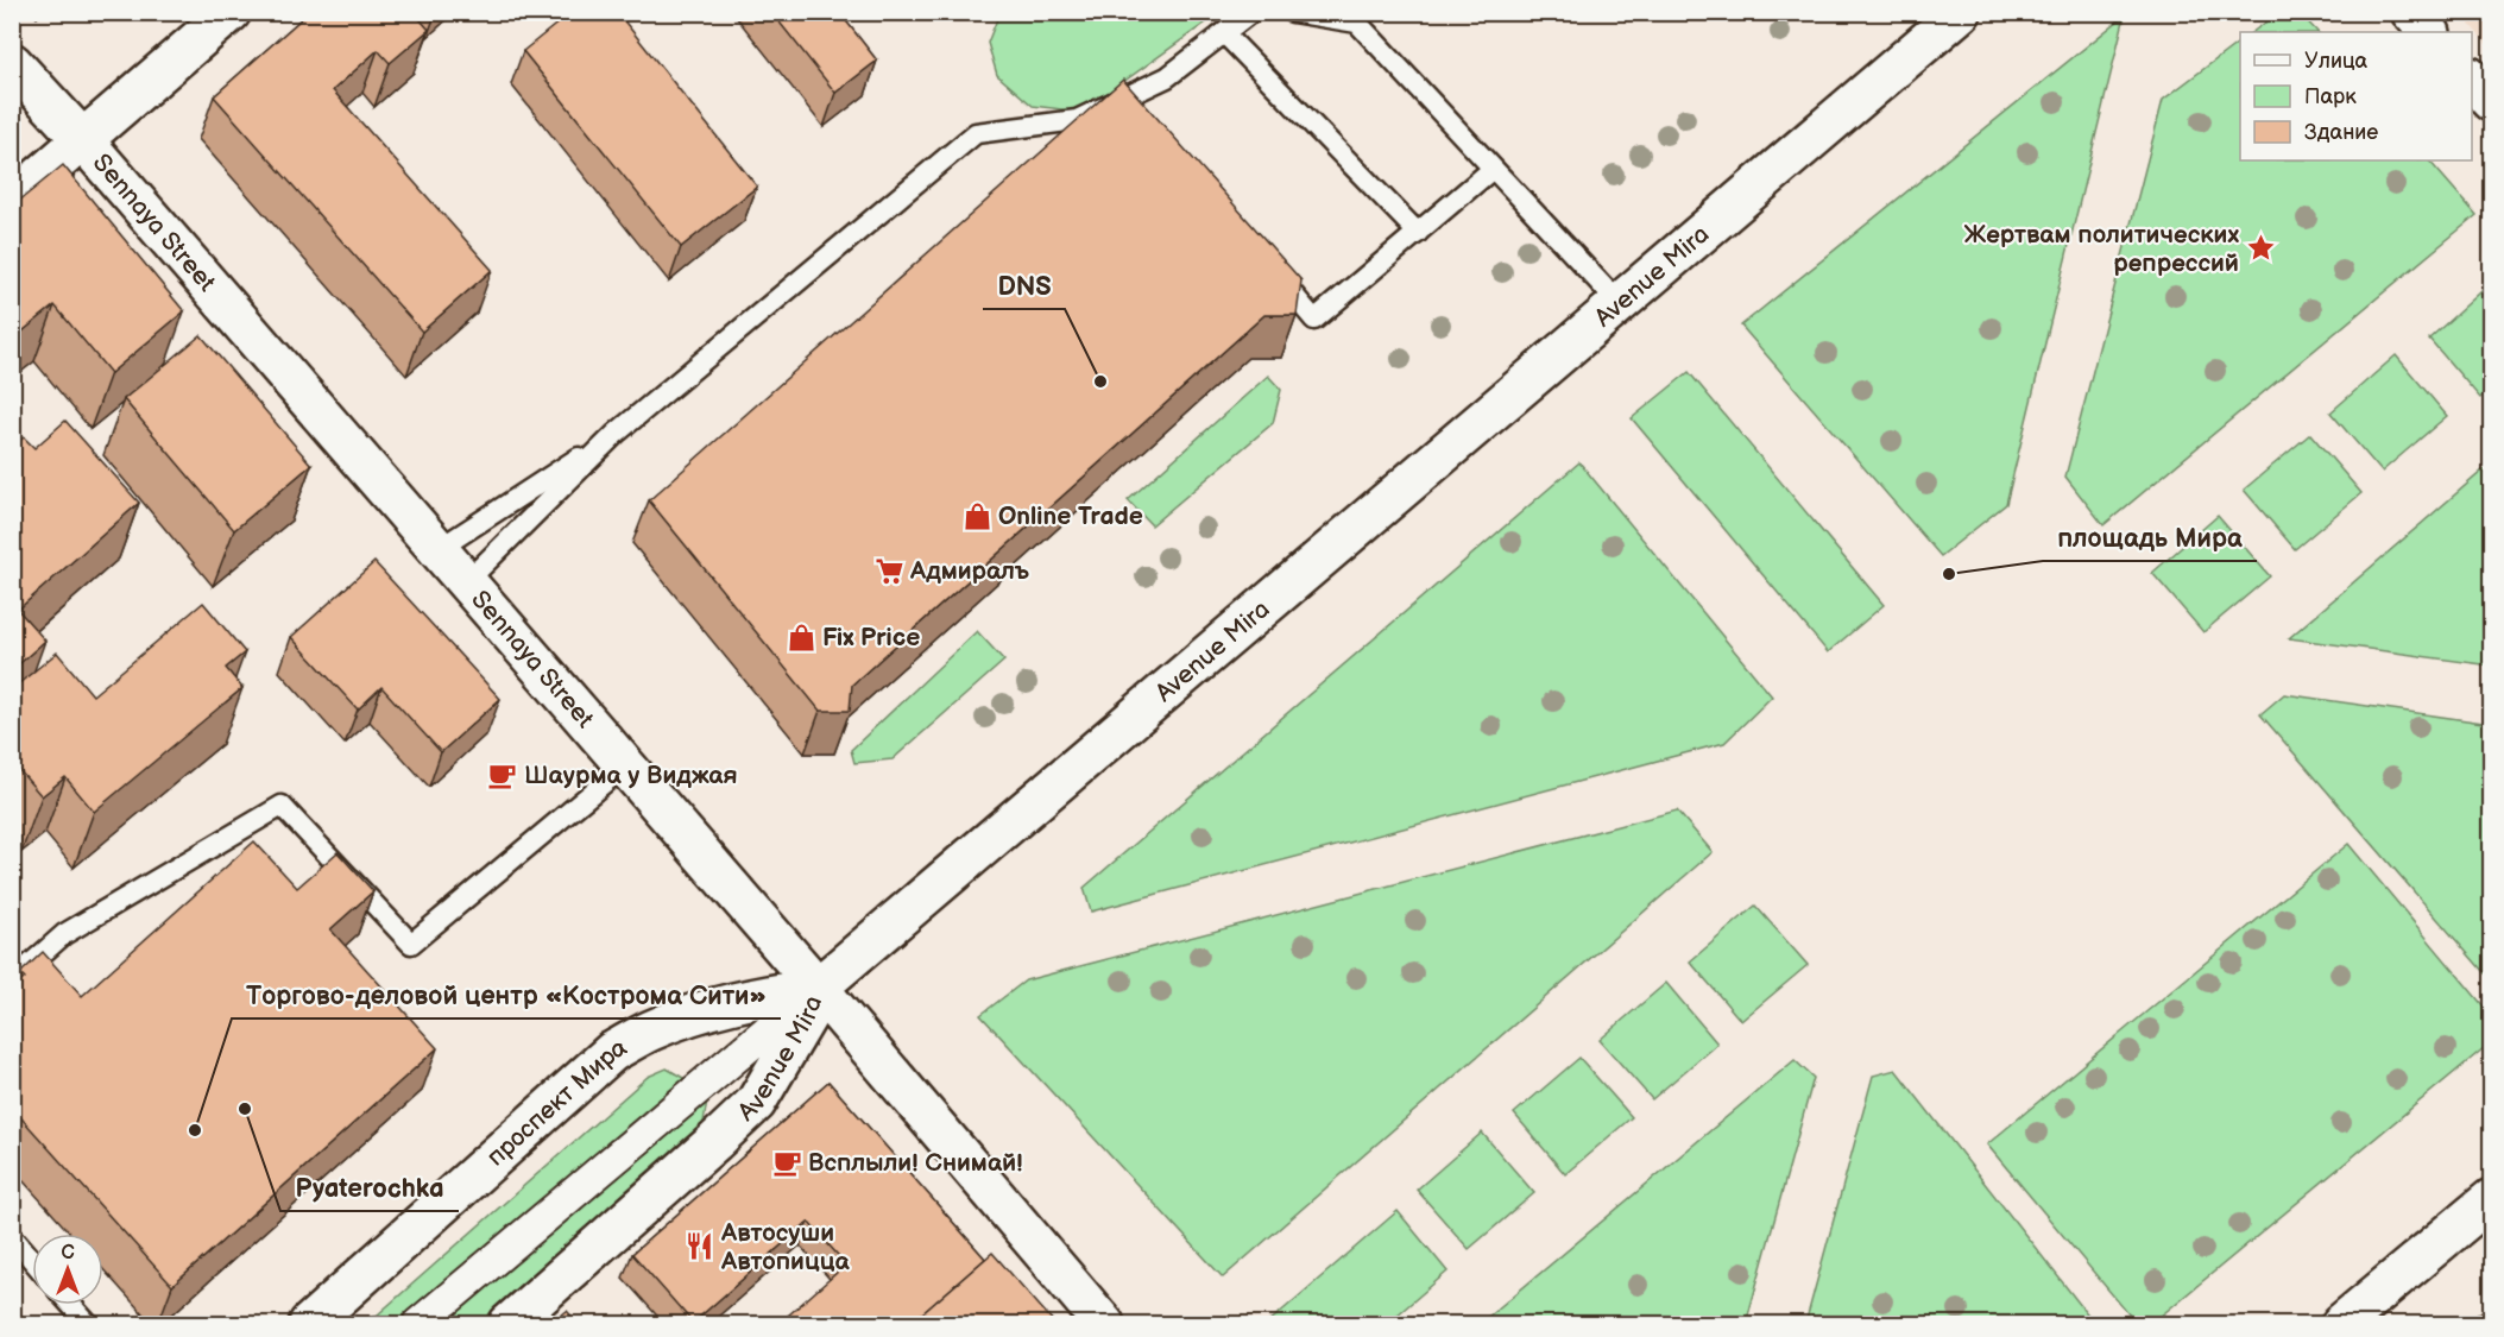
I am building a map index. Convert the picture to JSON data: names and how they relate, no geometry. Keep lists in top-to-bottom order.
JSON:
{
  "streets": {
    "main road": ["Sennaya Street", "Avenue Mira", "проспект Мира"]
  },
  "crossings": [
    ["Sennaya Street", "Avenue Mira"],
    ["Sennaya Street", "проспект Мира"],
    ["Avenue Mira", "проспект Мира"]
  ],
  "places": {
    "place": ["Жертвам политических репрессий"],
    "other": [
      "DNS",
      "площадь Мира",
      "Pyaterochka",
      "Торгово-деловой центр «Кострома Сити»"
    ],
    "shop": ["Online Trade", "Fix Price"],
    "supermarket": ["Адмиралъ"],
    "cafe": ["Шаурма у Виджая", "Всплыли! Снимай!"],
    "restaurant": ["Автосуши Автопицца"]
  },
  "legend": ["Улица", "Парк", "Здание"],
  "north": "top"
}
